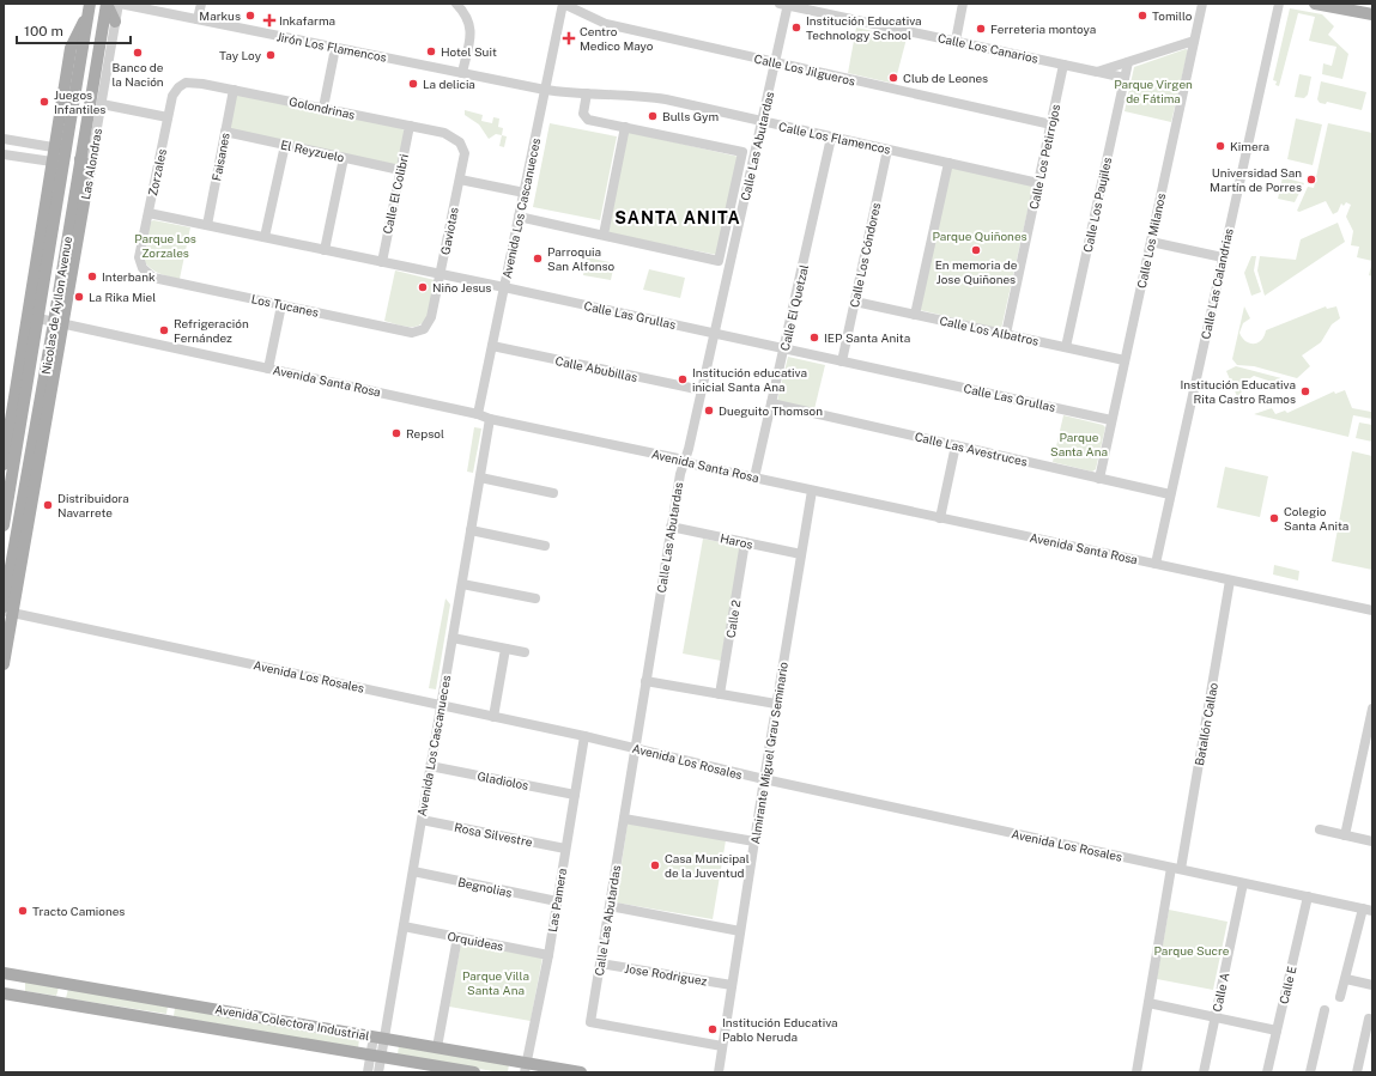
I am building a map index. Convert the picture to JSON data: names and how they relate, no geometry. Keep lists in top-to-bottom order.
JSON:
{
  "streets": {
    "main road": ["Las Alondras", "Nicolas de Ayllon Avenue", "Avenida Colectora Industrial"],
    "street": [
      "Jirón Los Flamencos",
      "Calle Los Canarios",
      "Calle Los Jilgueros",
      "Golondrinas",
      "Calle Los Flamencos",
      "Calle Las Abutardas",
      "El Reyzuelo",
      "Faisanes",
      "Calle Los Petirrojos",
      "Zorzales",
      "Calle El Colibri",
      "Calle Los Paujiles",
      "Avenida Los Cascanueces",
      "Gaviotas",
      "Calle Los Milanos",
      "Calle Los Cóndores",
      "Calle Las Calandrias",
      "Los Tucanes",
      "Calle El Quetzal",
      "Calle Las Grullas",
      "Calle Los Albatros",
      "Calle Abubillas",
      "Avenida Santa Rosa",
      "Calle Las Avestruces",
      "Haros",
      "Calle 2",
      "Avenida Los Rosales",
      "Batallón Callao",
      "Almirante Miguel Grau Seminario",
      "Gladiolos",
      "Rosa Silvestre",
      "Begnolias",
      "Las Pamera",
      "Orquideas",
      "Jose Rodriguez",
      "Calle E",
      "Calle A"
    ]
  },
  "crossings": [
    ["Jirón Los Flamencos", "Calle Los Flamencos"],
    ["Jirón Los Flamencos", "Las Alondras"],
    ["Jirón Los Flamencos", "Avenida Los Cascanueces"],
    ["Calle Los Canarios", "Calle Las Abutardas"],
    ["Calle Los Canarios", "Calle Los Petirrojos"],
    ["Calle Los Canarios", "Calle Los Paujiles"],
    ["Calle Los Canarios", "Calle Los Milanos"],
    ["Calle Los Jilgueros", "Calle Las Abutardas"],
    ["Calle Los Jilgueros", "Calle Los Petirrojos"],
    ["Calle Los Jilgueros", "Avenida Los Cascanueces"],
    ["Golondrinas", "Faisanes"],
    ["Golondrinas", "Zorzales"],
    ["Golondrinas", "Calle El Colibri"],
    ["Golondrinas", "Gaviotas"],
    ["Calle Los Flamencos", "Calle Las Abutardas"],
    ["Calle Los Flamencos", "Calle Los Petirrojos"],
    ["Calle Los Flamencos", "Avenida Los Cascanueces"],
    ["Calle Los Flamencos", "Calle Los Cóndores"],
    ["Calle Los Flamencos", "Calle El Quetzal"],
    ["Calle Las Abutardas", "Calle Las Grullas"],
    ["Calle Las Abutardas", "Calle Abubillas"],
    ["Calle Las Abutardas", "Avenida Santa Rosa"],
    ["Calle Las Abutardas", "Haros"],
    ["Calle Las Abutardas", "Avenida Los Rosales"],
    ["Calle Las Abutardas", "Almirante Miguel Grau Seminario"],
    ["Calle Las Abutardas", "Jose Rodriguez"],
    ["El Reyzuelo", "Faisanes"],
    ["El Reyzuelo", "Calle El Colibri"],
    ["Faisanes", "Calle Las Grullas"],
    ["Calle Los Petirrojos", "Calle Los Albatros"],
    ["Las Alondras", "Nicolas de Ayllon Avenue"],
    ["Las Alondras", "Avenida Santa Rosa"],
    ["Zorzales", "Los Tucanes"],
    ["Zorzales", "Calle Las Grullas"],
    ["Calle El Colibri", "Calle Las Grullas"],
    ["Calle Los Paujiles", "Calle Los Albatros"],
    ["Avenida Los Cascanueces", "Calle Las Grullas"],
    ["Avenida Los Cascanueces", "Calle Abubillas"],
    ["Avenida Los Cascanueces", "Avenida Santa Rosa"],
    ["Avenida Los Cascanueces", "Avenida Los Rosales"],
    ["Avenida Los Cascanueces", "Gladiolos"],
    ["Avenida Los Cascanueces", "Rosa Silvestre"],
    ["Avenida Los Cascanueces", "Begnolias"],
    ["Avenida Los Cascanueces", "Orquideas"],
    ["Avenida Los Cascanueces", "Avenida Colectora Industrial"],
    ["Gaviotas", "Los Tucanes"],
    ["Gaviotas", "Calle Las Grullas"],
    ["Calle Los Milanos", "Calle Las Grullas"],
    ["Calle Los Milanos", "Calle Los Albatros"],
    ["Calle Los Milanos", "Calle Las Avestruces"],
    ["Calle Los Cóndores", "Calle Las Grullas"],
    ["Calle Los Cóndores", "Calle Los Albatros"],
    ["Calle Las Calandrias", "Avenida Santa Rosa"],
    ["Calle Las Calandrias", "Calle Las Avestruces"],
    ["Nicolas de Ayllon Avenue", "Avenida Santa Rosa"],
    ["Nicolas de Ayllon Avenue", "Avenida Los Rosales"],
    ["Calle El Quetzal", "Calle Las Grullas"],
    ["Calle El Quetzal", "Avenida Santa Rosa"],
    ["Calle El Quetzal", "Calle Las Avestruces"],
    ["Avenida Santa Rosa", "Batallón Callao"],
    ["Avenida Santa Rosa", "Almirante Miguel Grau Seminario"],
    ["Haros", "Calle 2"],
    ["Haros", "Almirante Miguel Grau Seminario"],
    ["Avenida Los Rosales", "Batallón Callao"],
    ["Avenida Los Rosales", "Almirante Miguel Grau Seminario"],
    ["Avenida Los Rosales", "Las Pamera"],
    ["Avenida Los Rosales", "Calle E"],
    ["Avenida Los Rosales", "Calle A"],
    ["Almirante Miguel Grau Seminario", "Jose Rodriguez"],
    ["Gladiolos", "Las Pamera"],
    ["Rosa Silvestre", "Las Pamera"],
    ["Begnolias", "Las Pamera"],
    ["Las Pamera", "Orquideas"],
    ["Las Pamera", "Avenida Colectora Industrial"]
  ],
  "districts": ["SANTA ANITA"],
  "parks": [
    "Parque Virgen de Fátima",
    "Parque Quiñones",
    "Parque Los Zorzales",
    "Parque Santa Ana",
    "Parque Sucre",
    "Parque Villa Santa Ana"
  ],
  "places": {
    "other": [
      "Markus",
      "Tomillo",
      "Institución Educativa Technology School",
      "Ferreteria montoya",
      "Hotel Suit",
      "Banco de la Nación",
      "Tay Loy",
      "Club de Leones",
      "La delicia",
      "Juegos Infantiles",
      "Bulls Gym",
      "Kimera",
      "Universidad San Martín de Porres",
      "En memoria de Jose Quiñones",
      "Parroquia San Alfonso",
      "Interbank",
      "Niño Jesus",
      "La Rika Miel",
      "Refrigeración Fernández",
      "IEP Santa Anita",
      "Institución educativa inicial Santa Ana",
      "Institución Educativa Rita Castro Ramos",
      "Dueguito Thomson",
      "Repsol",
      "Distribuidora Navarrete",
      "Colegio Santa Anita",
      "Casa Municipal de la Juventud",
      "Tracto Camiones",
      "Institución Educativa Pablo Neruda"
    ],
    "health": ["Inkafarma", "Centro Medico Mayo"]
  },
  "scale_bar": "100 m"
}
